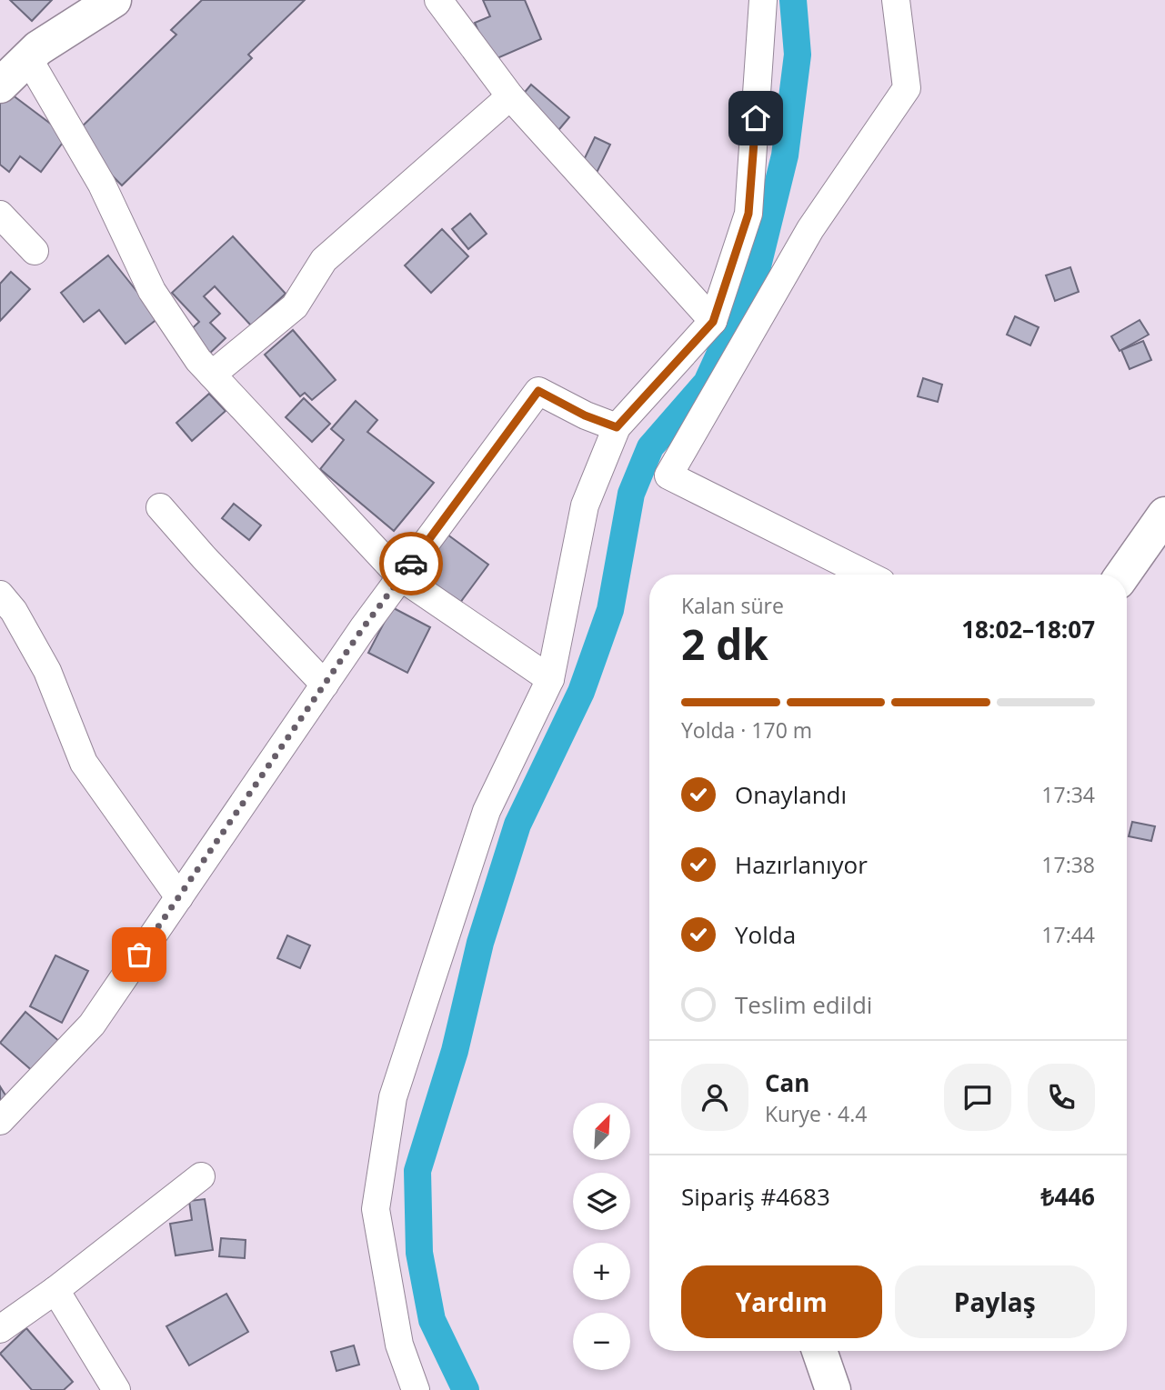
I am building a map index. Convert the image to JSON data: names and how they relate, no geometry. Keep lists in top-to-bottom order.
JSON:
{
  "north": "top right",
  "page": {
    "heading": ["2 dk", "Kalan süre", "18:02–18:07"],
    "panel": [
      "Can",
      "Kurye · 4.4",
      "Sipariş #4683",
      "₺446"
    ],
    "bar": "Yolda · 170 m",
    "list": [
      ["Onaylandı", "17:34"],
      ["Hazırlanıyor", "17:38"],
      ["Yolda", "17:44"],
      "Teslim edildi"
    ],
    "map_buttons": ["+", "−"],
    "buttons": ["Yardım", "Paylaş"]
  }
}
